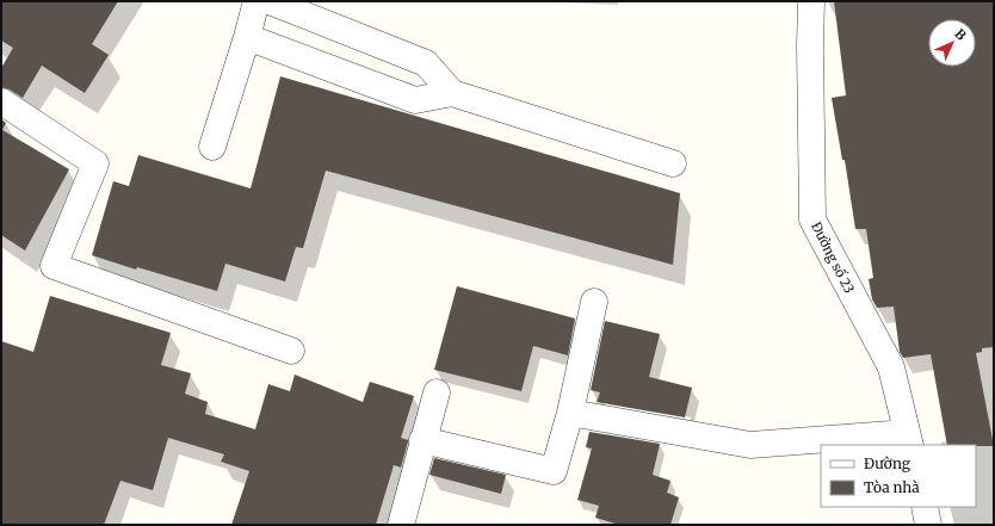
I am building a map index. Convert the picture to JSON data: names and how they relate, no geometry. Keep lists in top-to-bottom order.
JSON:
{
  "streets": {
    "street": ["Đường số 23"]
  },
  "legend": ["Đường", "Tòa nhà"],
  "north": "top right"
}
